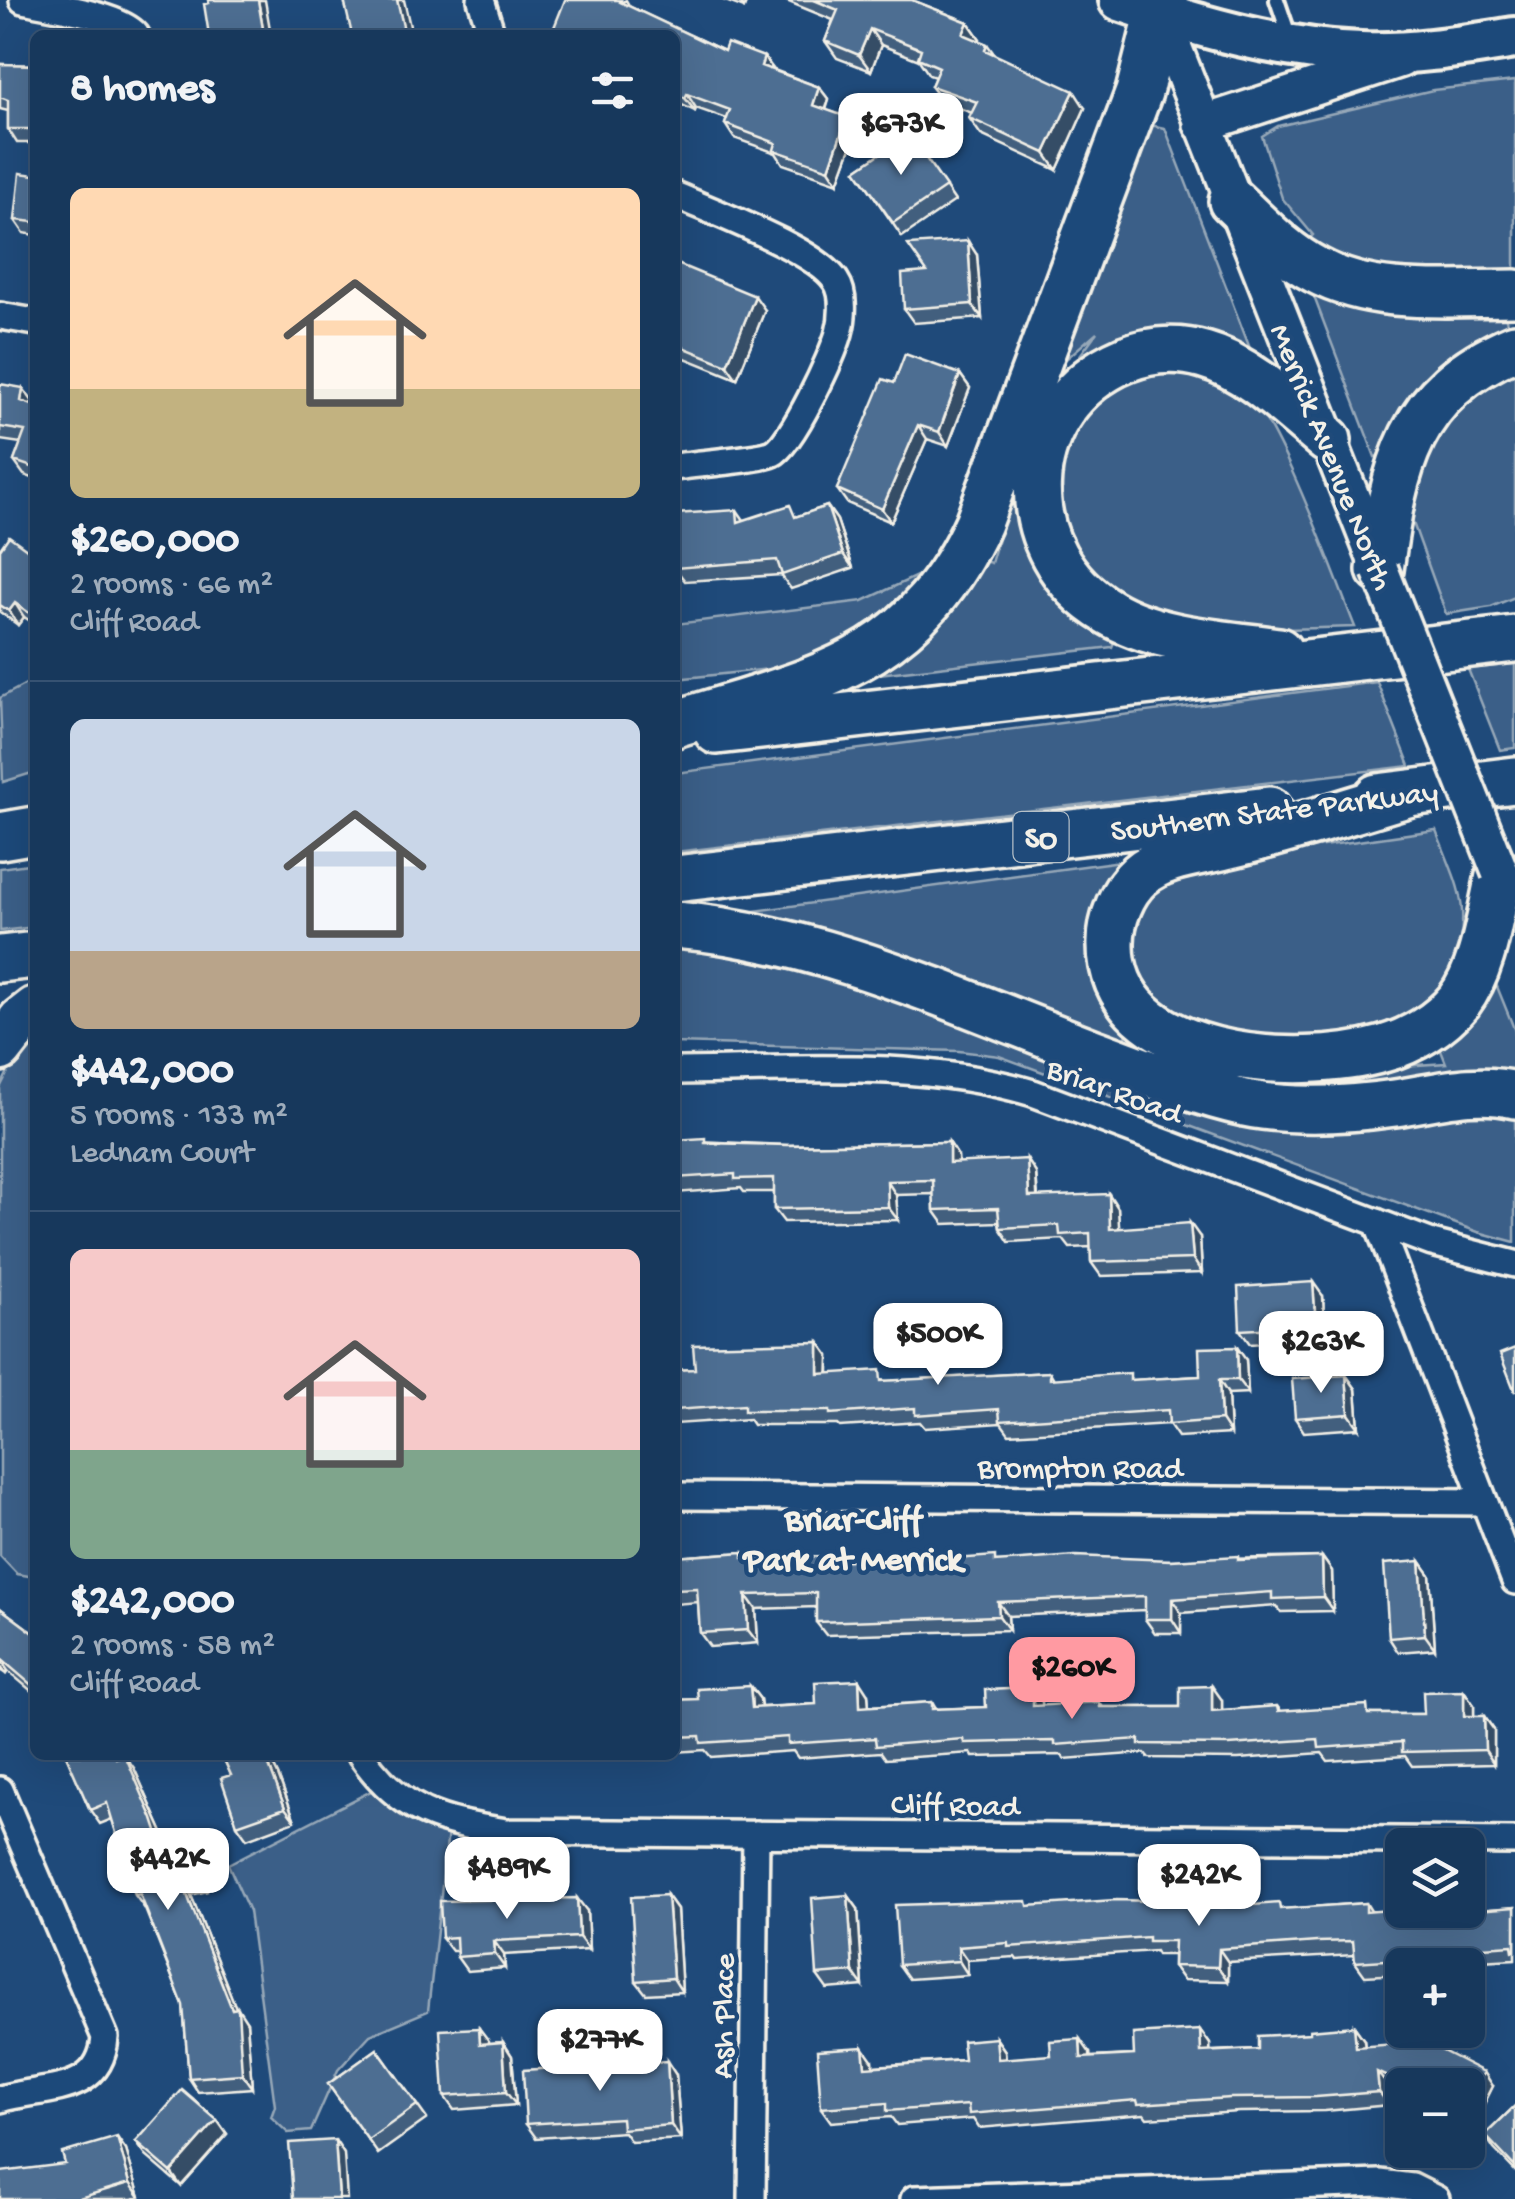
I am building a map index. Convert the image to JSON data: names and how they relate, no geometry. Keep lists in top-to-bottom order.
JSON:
{
  "streets": {
    "highway": ["Southern State Parkway", "SO"],
    "main road": ["Merrick Avenue North"],
    "street": [
      "Briar Road",
      "Brompton Road",
      "Cliff Road",
      "Ash Place"
    ]
  },
  "crossings": [
    ["Cliff Road", "Ash Place"]
  ],
  "districts": ["Briar-Cliff Park at Merrick"],
  "page": {
    "heading": "8 homes",
    "price": [
      "$673K",
      "$500K",
      "$263K",
      "$260K",
      "$442K",
      "$489K",
      "$242K",
      "$277K"
    ],
    "list": [
      {
        "name": "$260,000",
        "note": "2 rooms · 66 m² · Cliff Road"
      },
      {
        "name": "$442,000",
        "note": "5 rooms · 133 m² · Lednam Court"
      },
      {
        "name": "$242,000",
        "note": "2 rooms · 58 m² · Cliff Road"
      }
    ],
    "map_buttons": ["+", "−"]
  }
}
